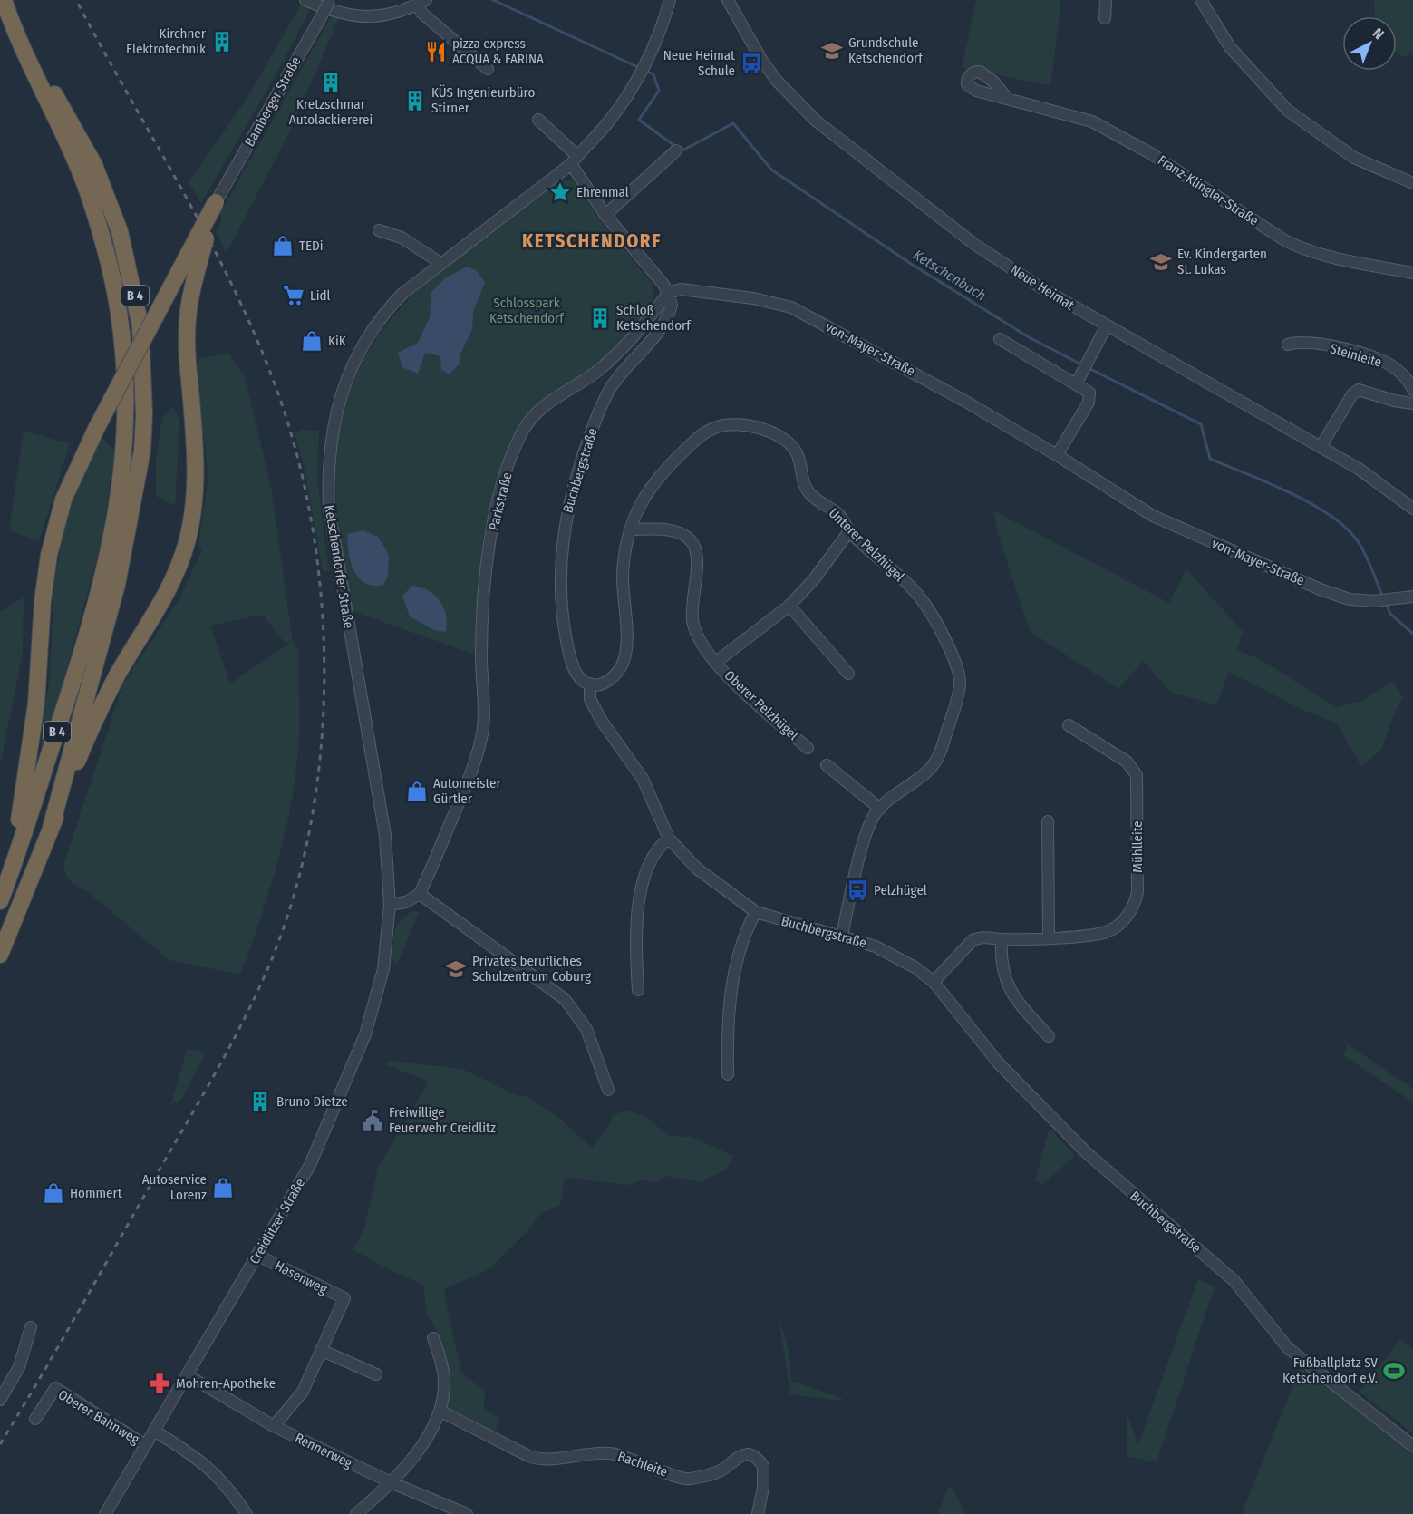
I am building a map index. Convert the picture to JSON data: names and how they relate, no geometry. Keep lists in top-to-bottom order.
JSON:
{
  "streets": {
    "highway": ["B 4"],
    "street": [
      "Bamberger Straße",
      "Franz-Klingler-Straße",
      "Neue Heimat",
      "von-Mayer-Straße",
      "Steinleite",
      "Buchbergstraße",
      "Parkstraße",
      "Unterer Pelzhügel",
      "Ketschendorfer Straße",
      "Oberer Pelzhügel",
      "Mühlleite",
      "Creidlitzer Straße",
      "Hasenweg",
      "Oberer Bahnweg",
      "Rennerweg",
      "Bachleite"
    ]
  },
  "crossings": [
    ["von-Mayer-Straße", "Buchbergstraße"],
    ["von-Mayer-Straße", "Parkstraße"],
    ["Buchbergstraße", "Parkstraße"],
    ["Buchbergstraße", "Unterer Pelzhügel"],
    ["Buchbergstraße", "Mühlleite"],
    ["Unterer Pelzhügel", "Oberer Pelzhügel"],
    ["Ketschendorfer Straße", "Creidlitzer Straße"],
    ["Creidlitzer Straße", "Hasenweg"],
    ["Creidlitzer Straße", "Oberer Bahnweg"],
    ["Creidlitzer Straße", "Rennerweg"]
  ],
  "districts": ["KETSCHENDORF"],
  "water": ["Ketschenbach"],
  "parks": ["Schlosspark Ketschendorf"],
  "places": {
    "building": [
      "Kirchner Elektrotechnik",
      "Kretzschmar Autolackiererei",
      "KÜS Ingenieurbüro Stirner",
      "Schloß Ketschendorf",
      "Bruno Dietze"
    ],
    "school or university": ["Grundschule Ketschendorf", "Ev. Kindergarten St. Lukas", "Privates berufliches Schulzentrum Coburg"],
    "restaurant": ["pizza express ACQUA & FARINA"],
    "bus stop": ["Neue Heimat Schule", "Pelzhügel"],
    "place": ["Ehrenmal"],
    "shop": [
      "TEDi",
      "KiK",
      "Automeister Gürtler",
      "Autoservice Lorenz",
      "Hommert"
    ],
    "supermarket": ["Lidl"],
    "public building": ["Freiwillige Feuerwehr Creidlitz"],
    "sports": ["Fußballplatz SV Ketschendorf e.V."],
    "pharmacy": ["Mohren-Apotheke"]
  },
  "north": "top right"
}
